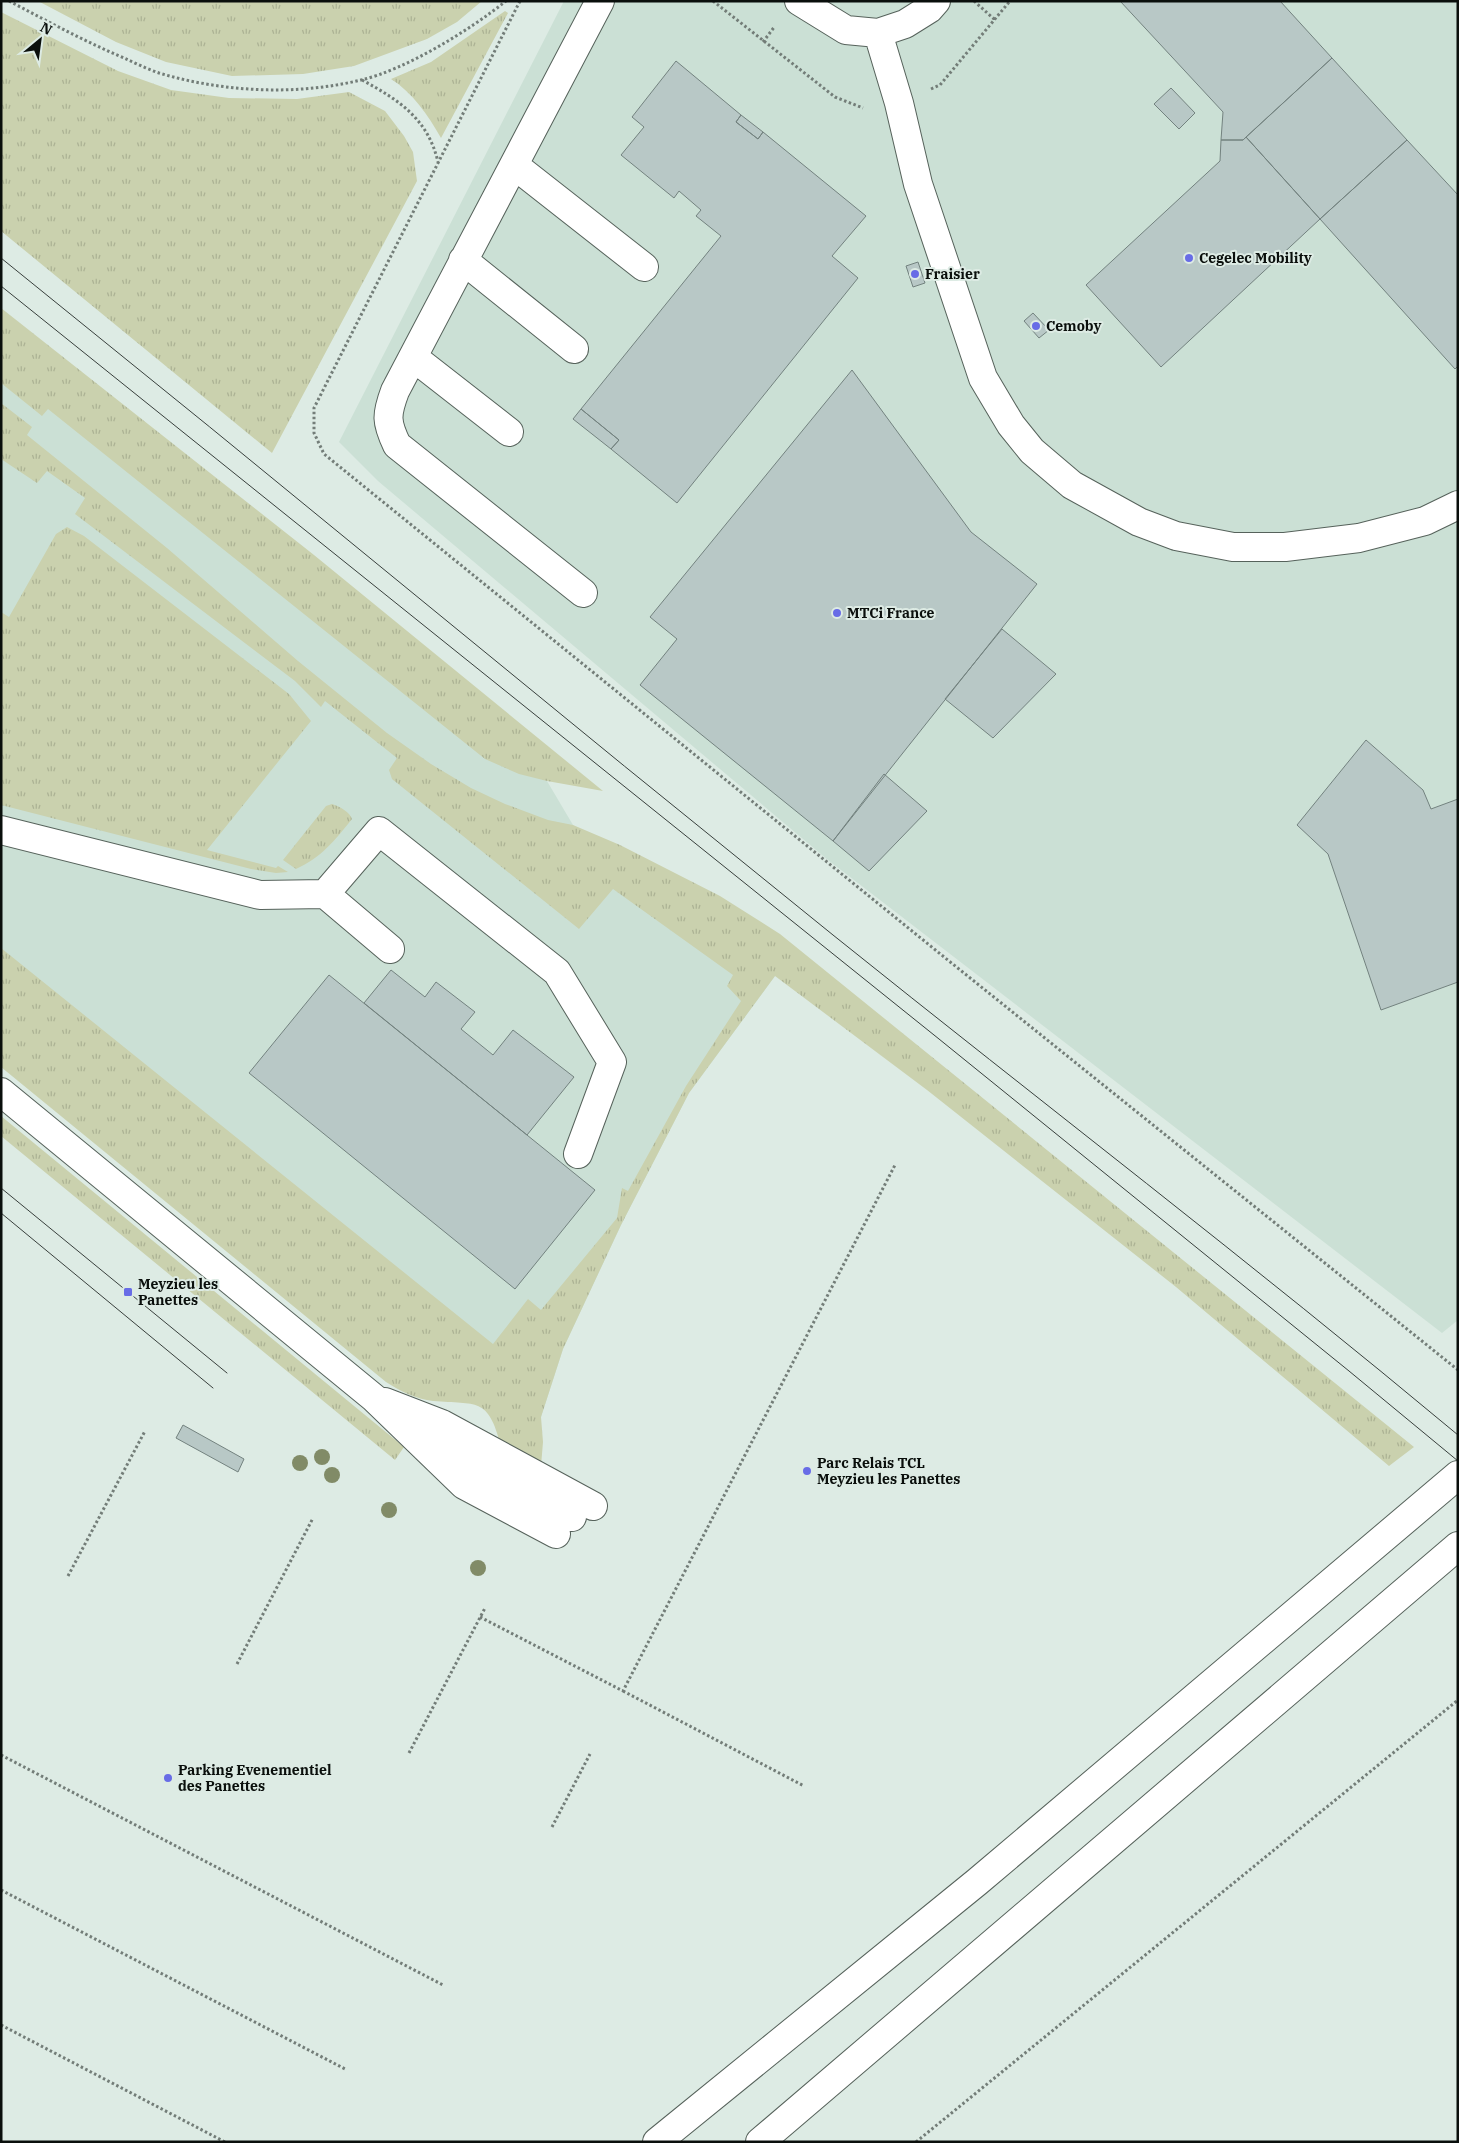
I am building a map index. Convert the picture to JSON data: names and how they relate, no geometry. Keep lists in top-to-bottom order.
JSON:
{
  "places": {
    "other": [
      "Cegelec Mobility",
      "Fraisier",
      "Cemoby",
      "MTCi France",
      "Parc Relais TCL Meyzieu les Panettes",
      "Parking Evenementiel des Panettes"
    ],
    "transit": ["Meyzieu les Panettes"]
  },
  "north": "top right"
}
